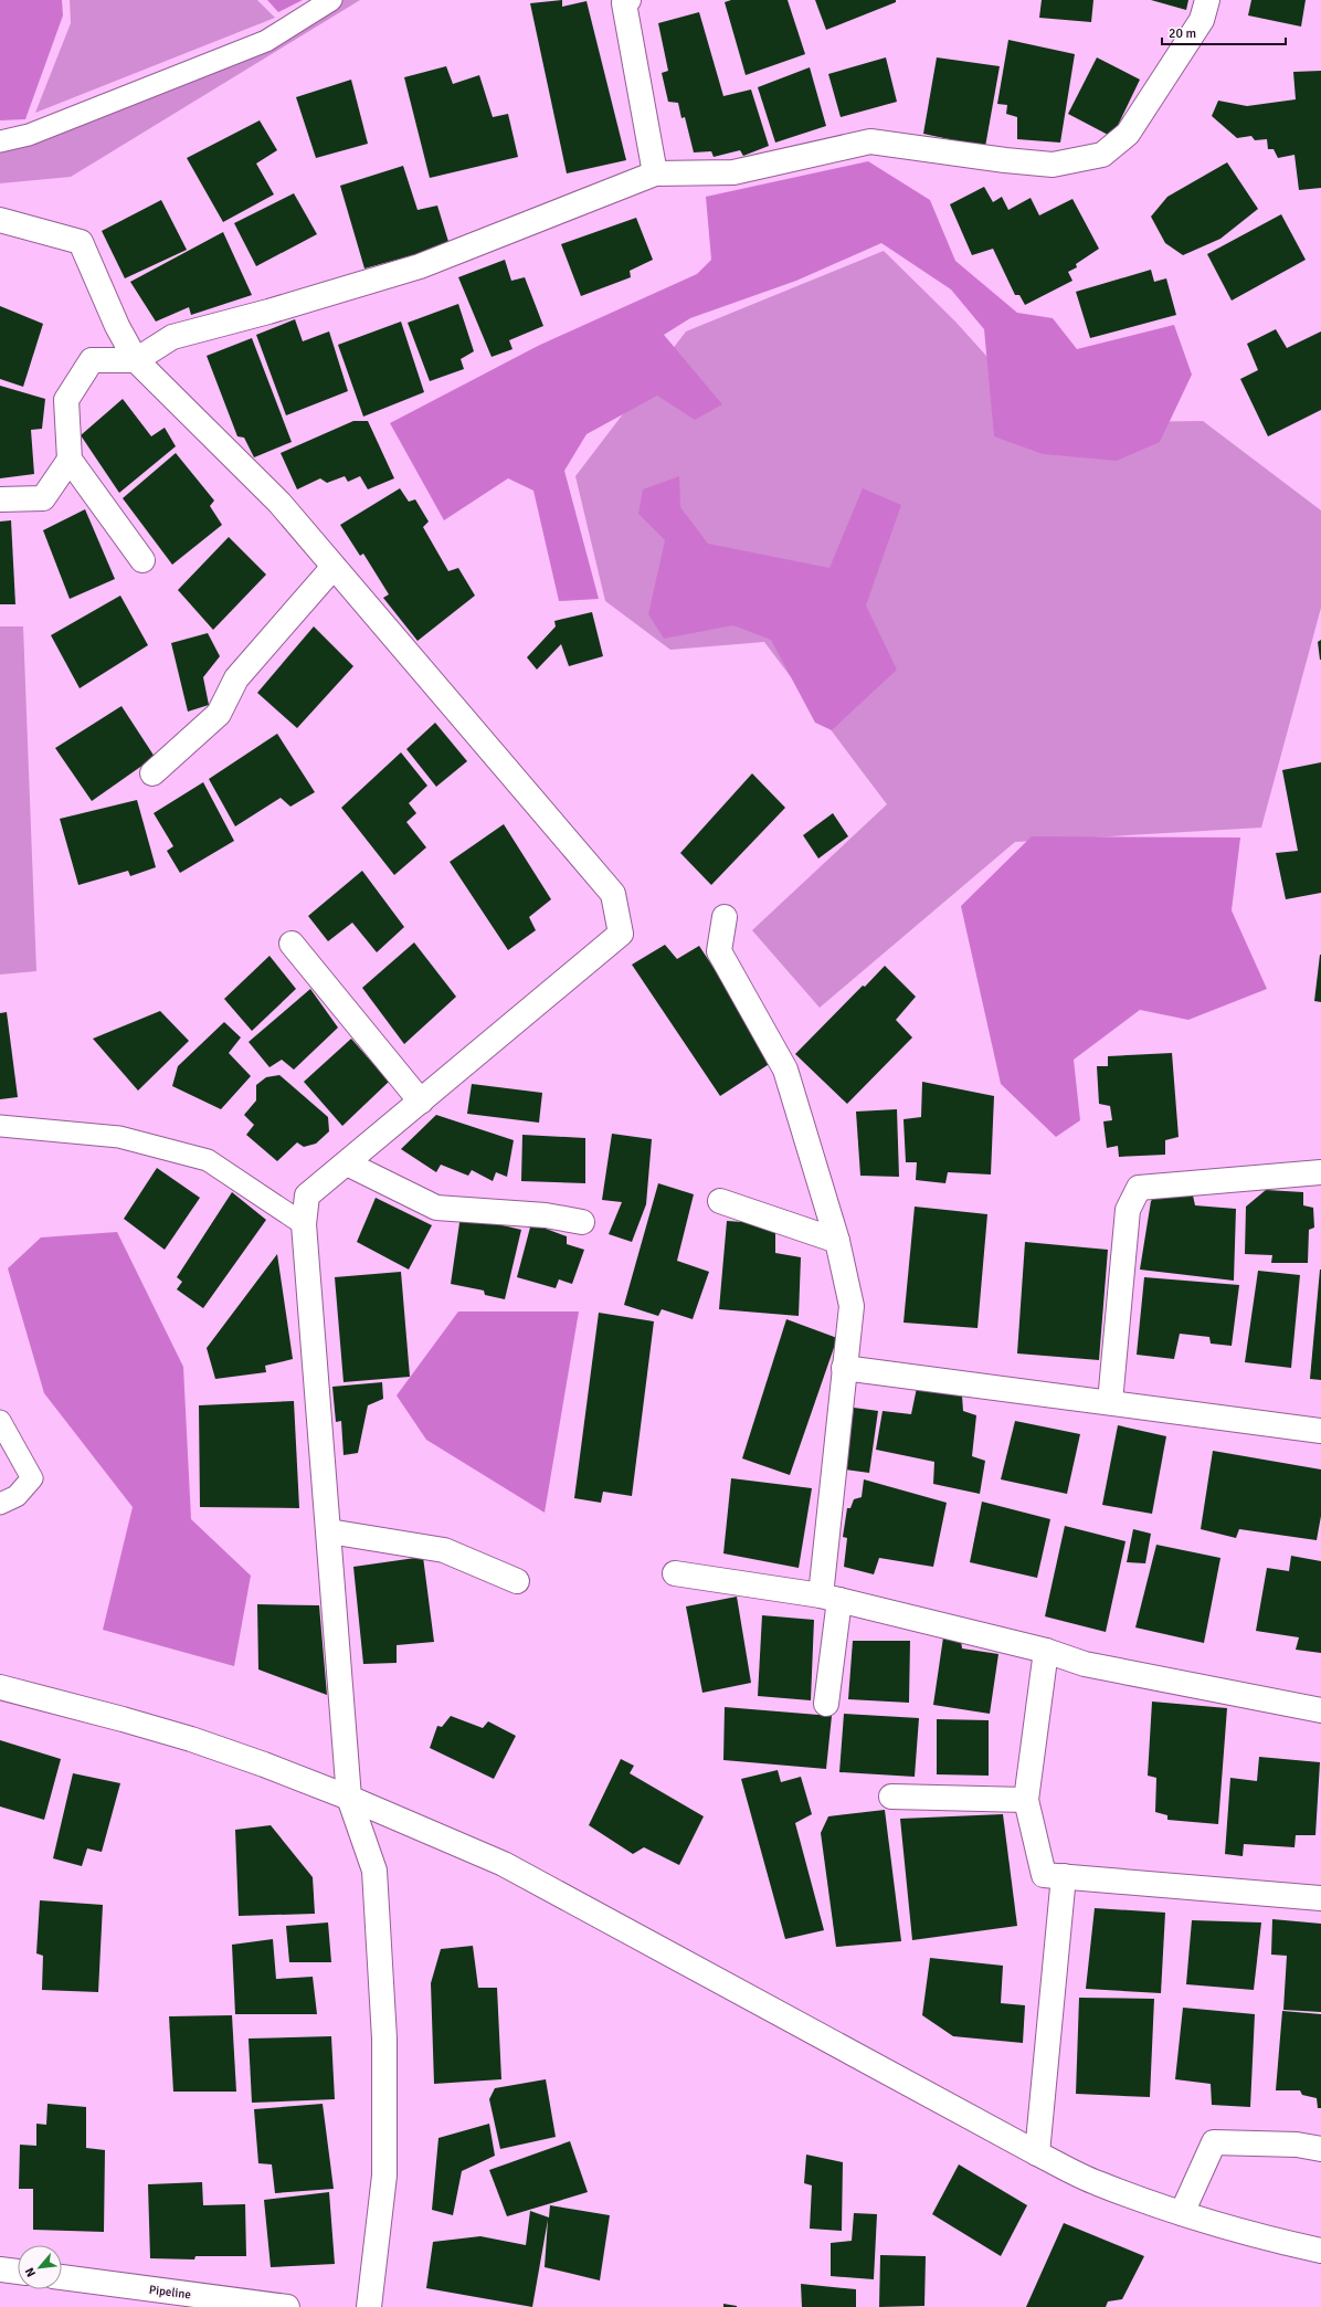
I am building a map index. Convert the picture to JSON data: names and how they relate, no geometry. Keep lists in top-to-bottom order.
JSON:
{
  "streets": {
    "street": ["Pipeline"]
  },
  "scale_bar": "20 m",
  "north": "bottom left"
}
